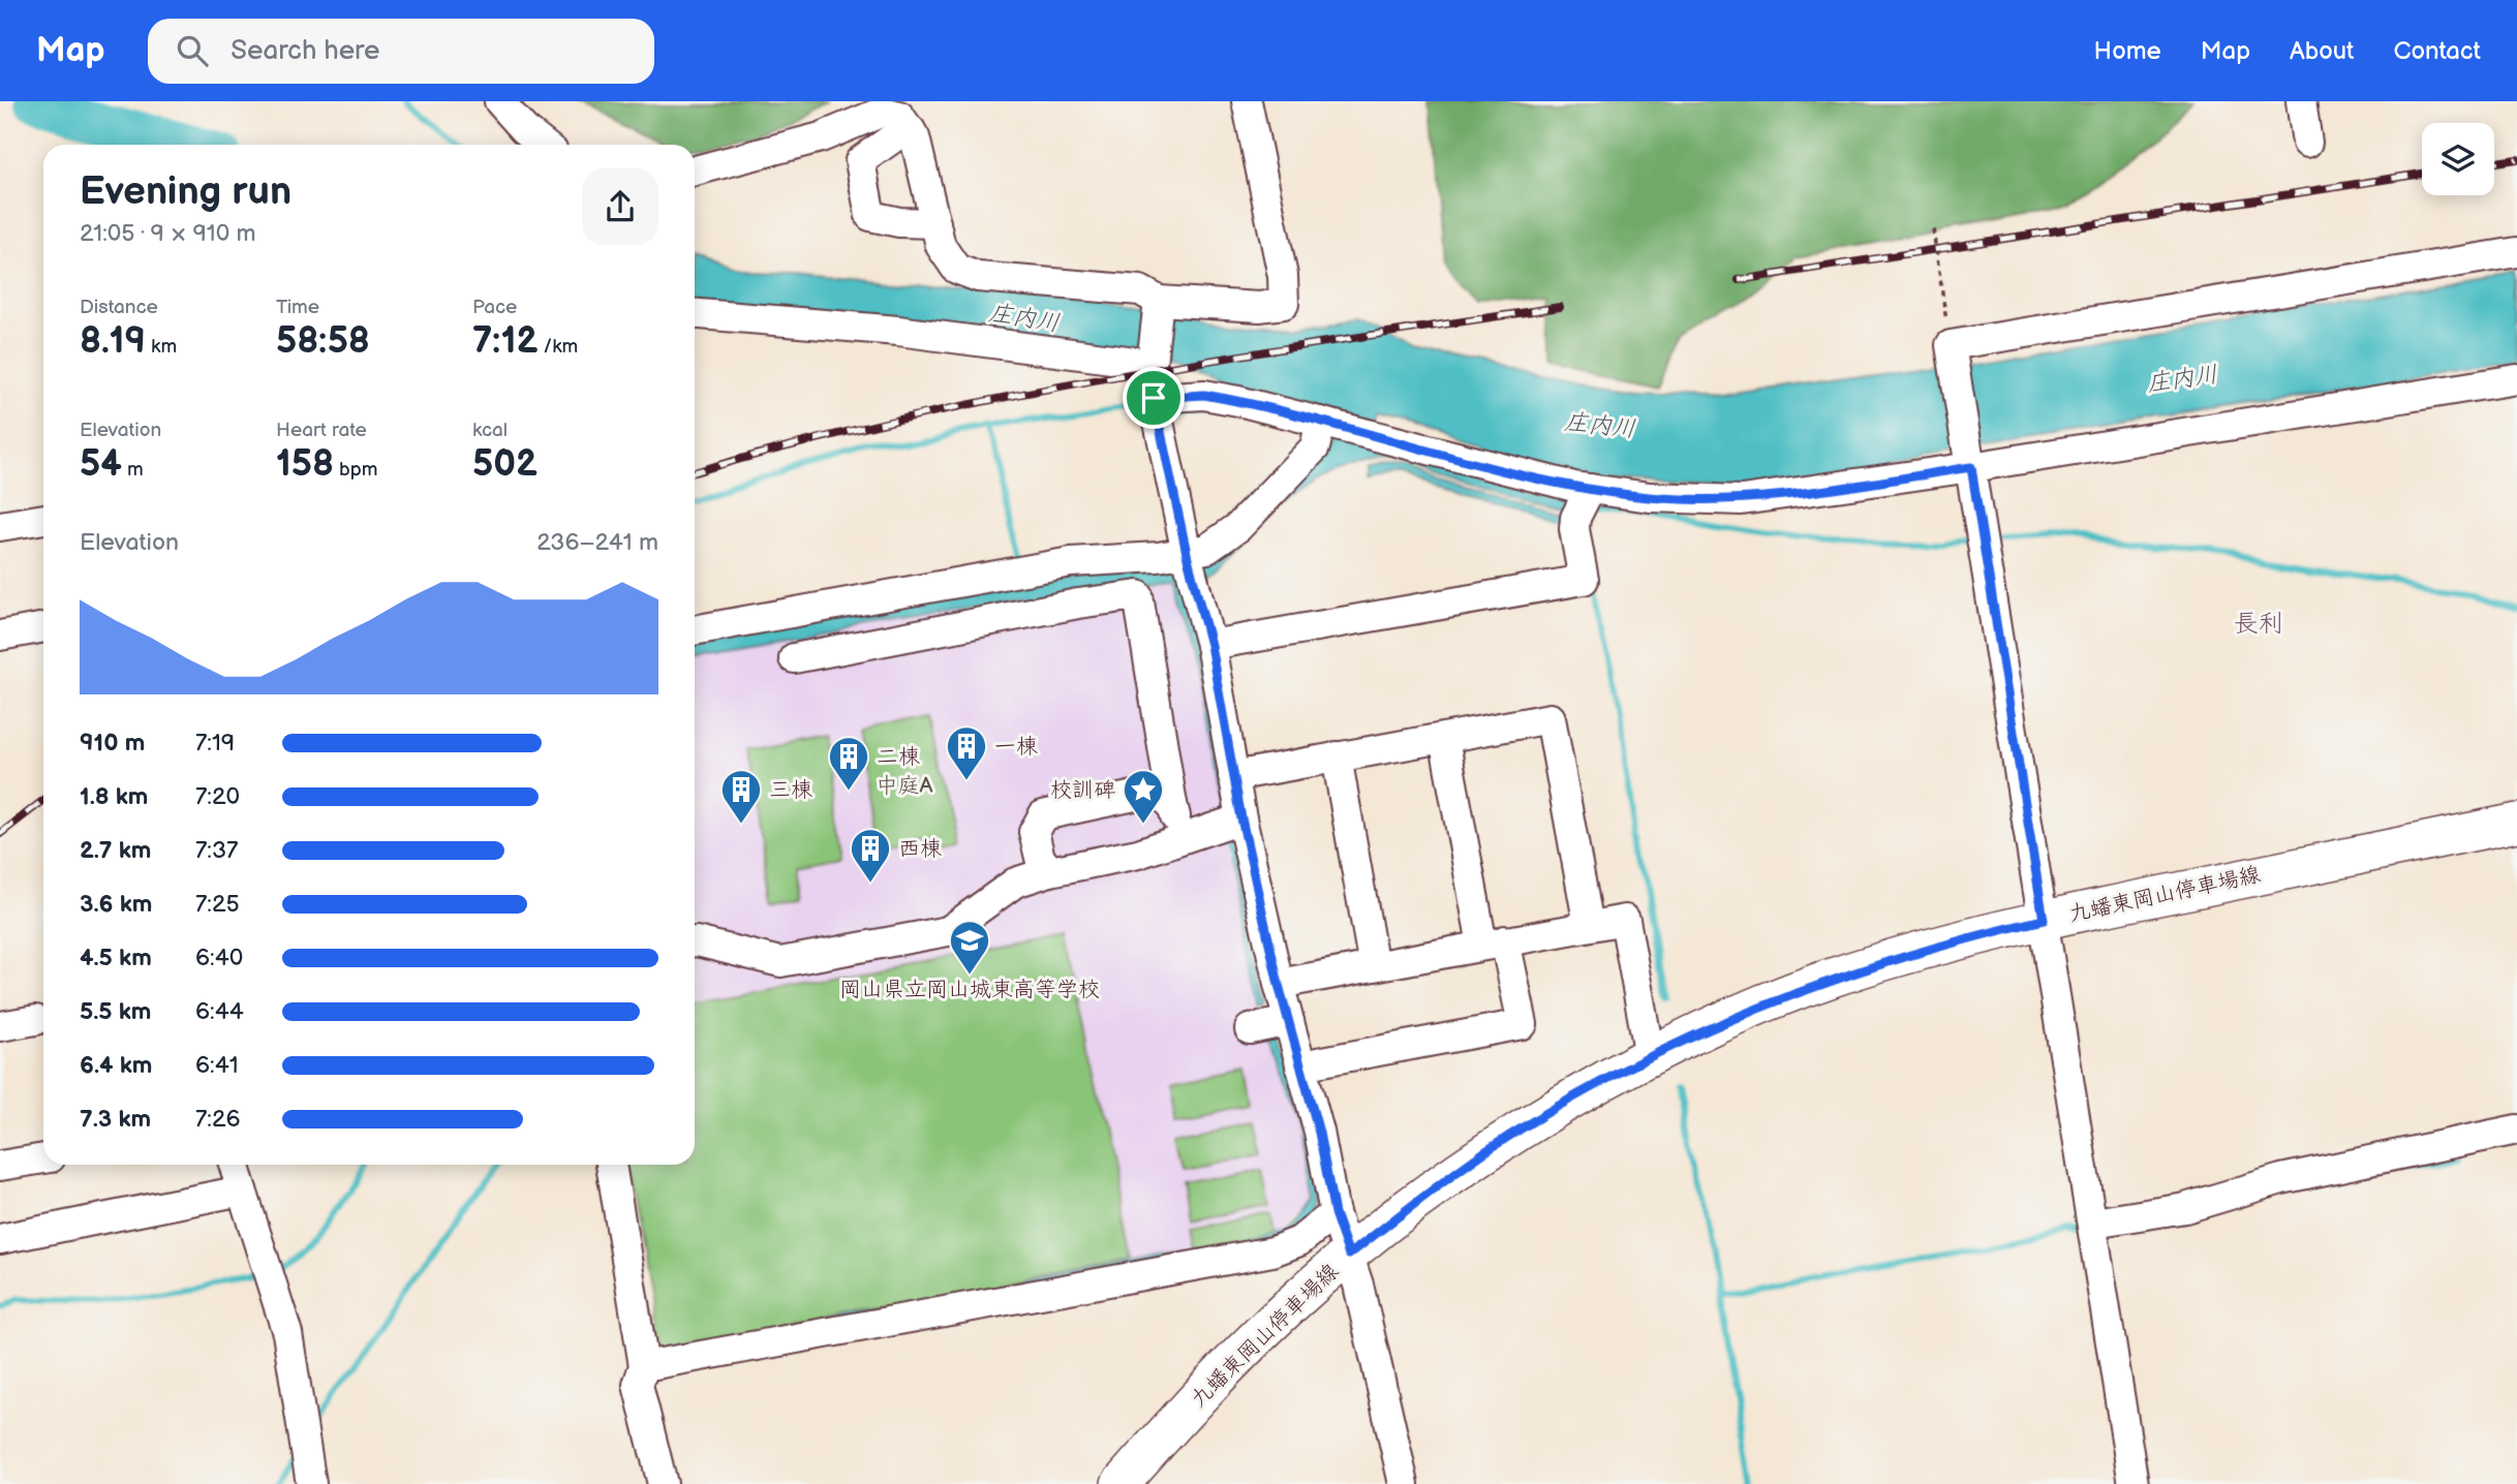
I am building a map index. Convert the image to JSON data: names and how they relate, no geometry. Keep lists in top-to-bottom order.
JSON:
{
  "streets": {
    "main road": ["九蟠東岡山停車場線"]
  },
  "districts": ["長利"],
  "water": ["庄内川"],
  "parks": ["中庭A"],
  "places": {
    "building": [
      "一棟",
      "二棟",
      "三棟",
      "西棟"
    ],
    "place": ["校訓碑"],
    "school or university": ["岡山県立岡山城東高等学校"]
  },
  "page": {
    "header": "Map",
    "search": "Search here",
    "nav": [
      "Home",
      "Map",
      "About",
      "Contact"
    ],
    "heading": ["Evening run", "21:05 · 9 × 910 m"],
    "stats": [
      ["Distance", "8.19 km"],
      ["Time", "58:58"],
      ["Pace", "7:12 /km"],
      ["Elevation", "54 m"],
      ["Heart rate", "158 bpm"],
      ["kcal", "502"]
    ],
    "chart": ["Elevation", "236–241 m"],
    "list": [
      {
        "name": "910 m",
        "note": "7:19"
      },
      {
        "name": "1.8 km",
        "note": "7:20"
      },
      {
        "name": "2.7 km",
        "note": "7:37"
      },
      {
        "name": "3.6 km",
        "note": "7:25"
      },
      {
        "name": "4.5 km",
        "note": "6:40"
      },
      {
        "name": "5.5 km",
        "note": "6:44"
      },
      {
        "name": "6.4 km",
        "note": "6:41"
      },
      {
        "name": "7.3 km",
        "note": "7:26"
      }
    ]
  }
}
